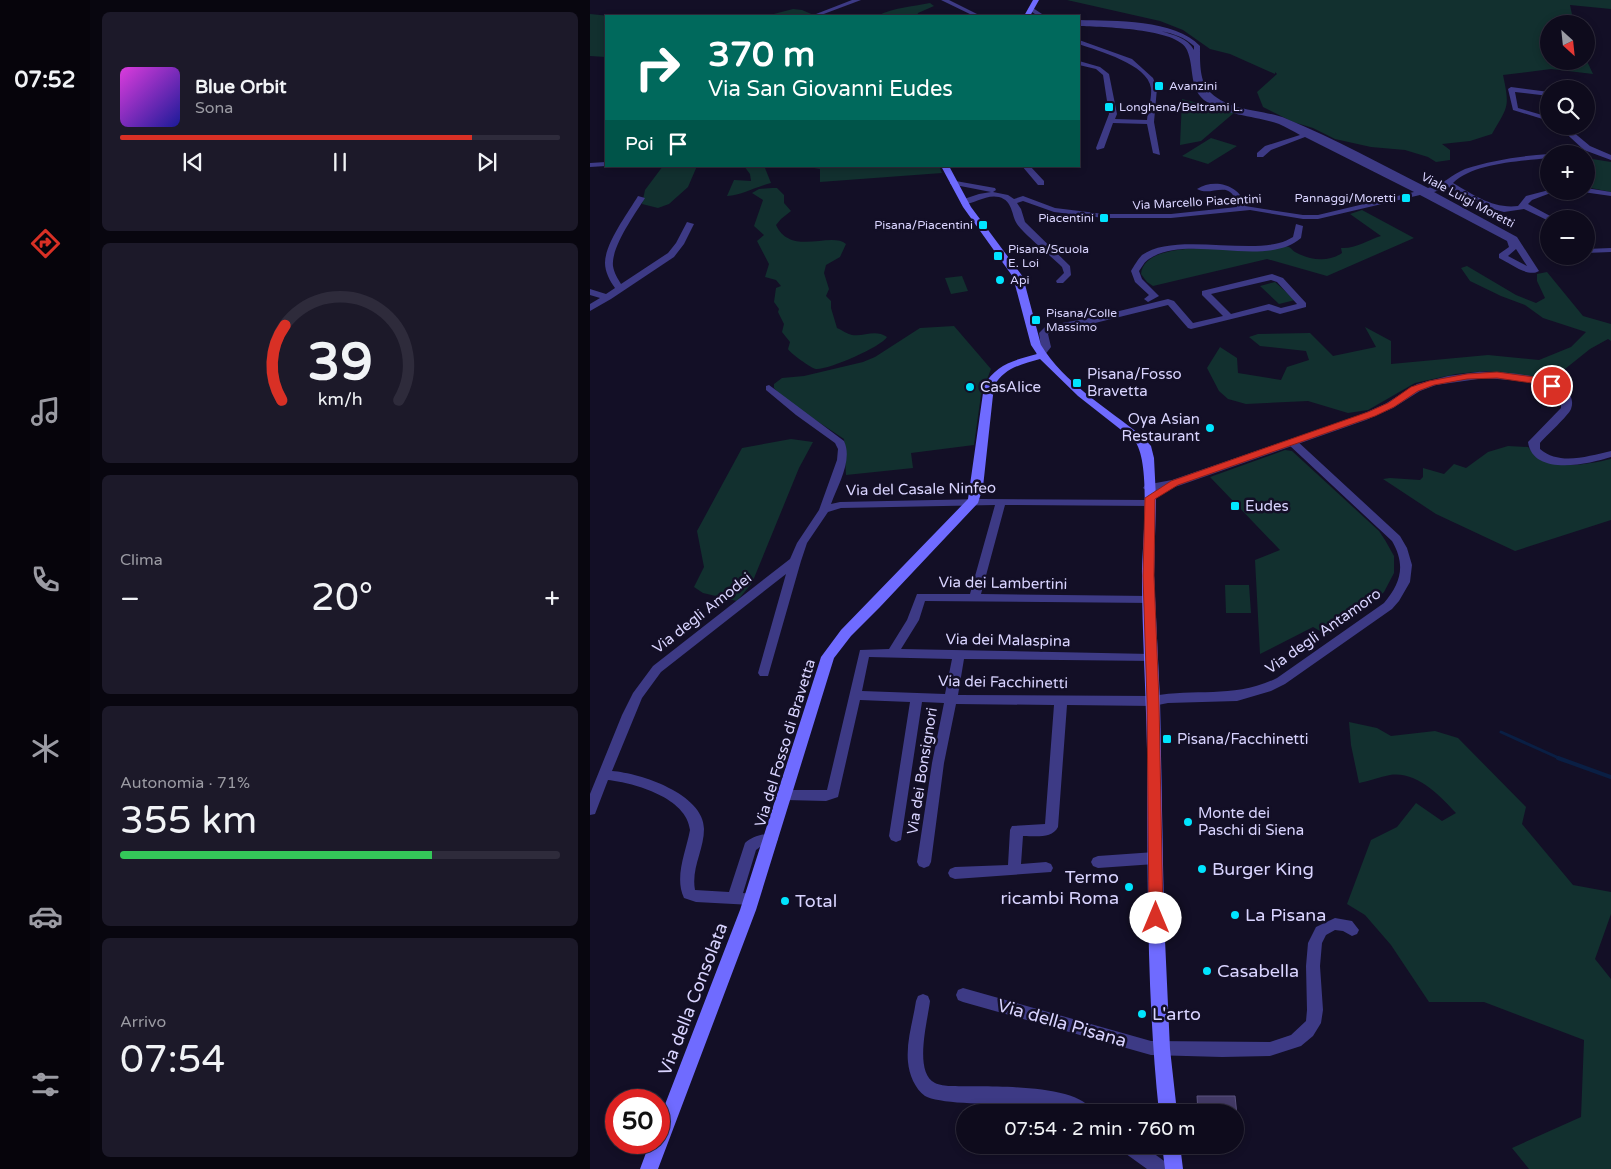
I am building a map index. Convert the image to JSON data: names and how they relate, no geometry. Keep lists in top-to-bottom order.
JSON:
{
  "streets": {
    "main road": ["Via del Fosso di Bravetta", "Via della Consolata"],
    "street": [
      "Viale Luigi Moretti",
      "Via Marcello Piacentini",
      "Via del Casale Ninfeo",
      "Via dei Lambertini",
      "Via degli Amodei",
      "Via degli Antamoro",
      "Via dei Malaspina",
      "Via dei Facchinetti",
      "Via dei Bonsignori",
      "Via della Pisana"
    ]
  },
  "crossings": [
    ["Via del Casale Ninfeo", "Via degli Amodei"],
    ["Via del Casale Ninfeo", "Via del Fosso di Bravetta"],
    ["Via dei Lambertini", "Via dei Malaspina"],
    ["Via degli Antamoro", "Via dei Facchinetti"],
    ["Via dei Malaspina", "Via dei Facchinetti"],
    ["Via dei Malaspina", "Via dei Bonsignori"],
    ["Via dei Facchinetti", "Via dei Bonsignori"],
    ["Via del Fosso di Bravetta", "Via della Consolata"]
  ],
  "places": {
    "transit": [
      "Avanzini",
      "Longhena/Beltrami L.",
      "Pannaggi/Moretti",
      "Piacentini",
      "Pisana/Piacentini",
      "Pisana/Scuola E. Loi",
      "Pisana/Colle Massimo",
      "Pisana/Fosso Bravetta",
      "Eudes",
      "Pisana/Facchinetti"
    ],
    "other": [
      "Api",
      "CasAlice",
      "Oya Asian Restaurant",
      "Monte dei Paschi di Siena",
      "Burger King",
      "Termo ricambi Roma",
      "Total",
      "La Pisana",
      "Casabella",
      "L'arto"
    ]
  },
  "north": "bottom right",
  "page": {
    "tabs": "07:52",
    "map_buttons": ["+", "−"],
    "turn": ["370 m", "Via San Giovanni Eudes"],
    "song": ["Blue Orbit", "Sona"],
    "then": "Poi",
    "tile": [
      "Clima",
      ["Autonomia · 71%", "355 km"],
      ["Arrivo", "07:54"]
    ],
    "heat": ["−", "20°", "+"],
    "limit": "50",
    "trip": "07:54 · 2 min · 760 m",
    "gauge": ["39", "km/h"]
  }
}
